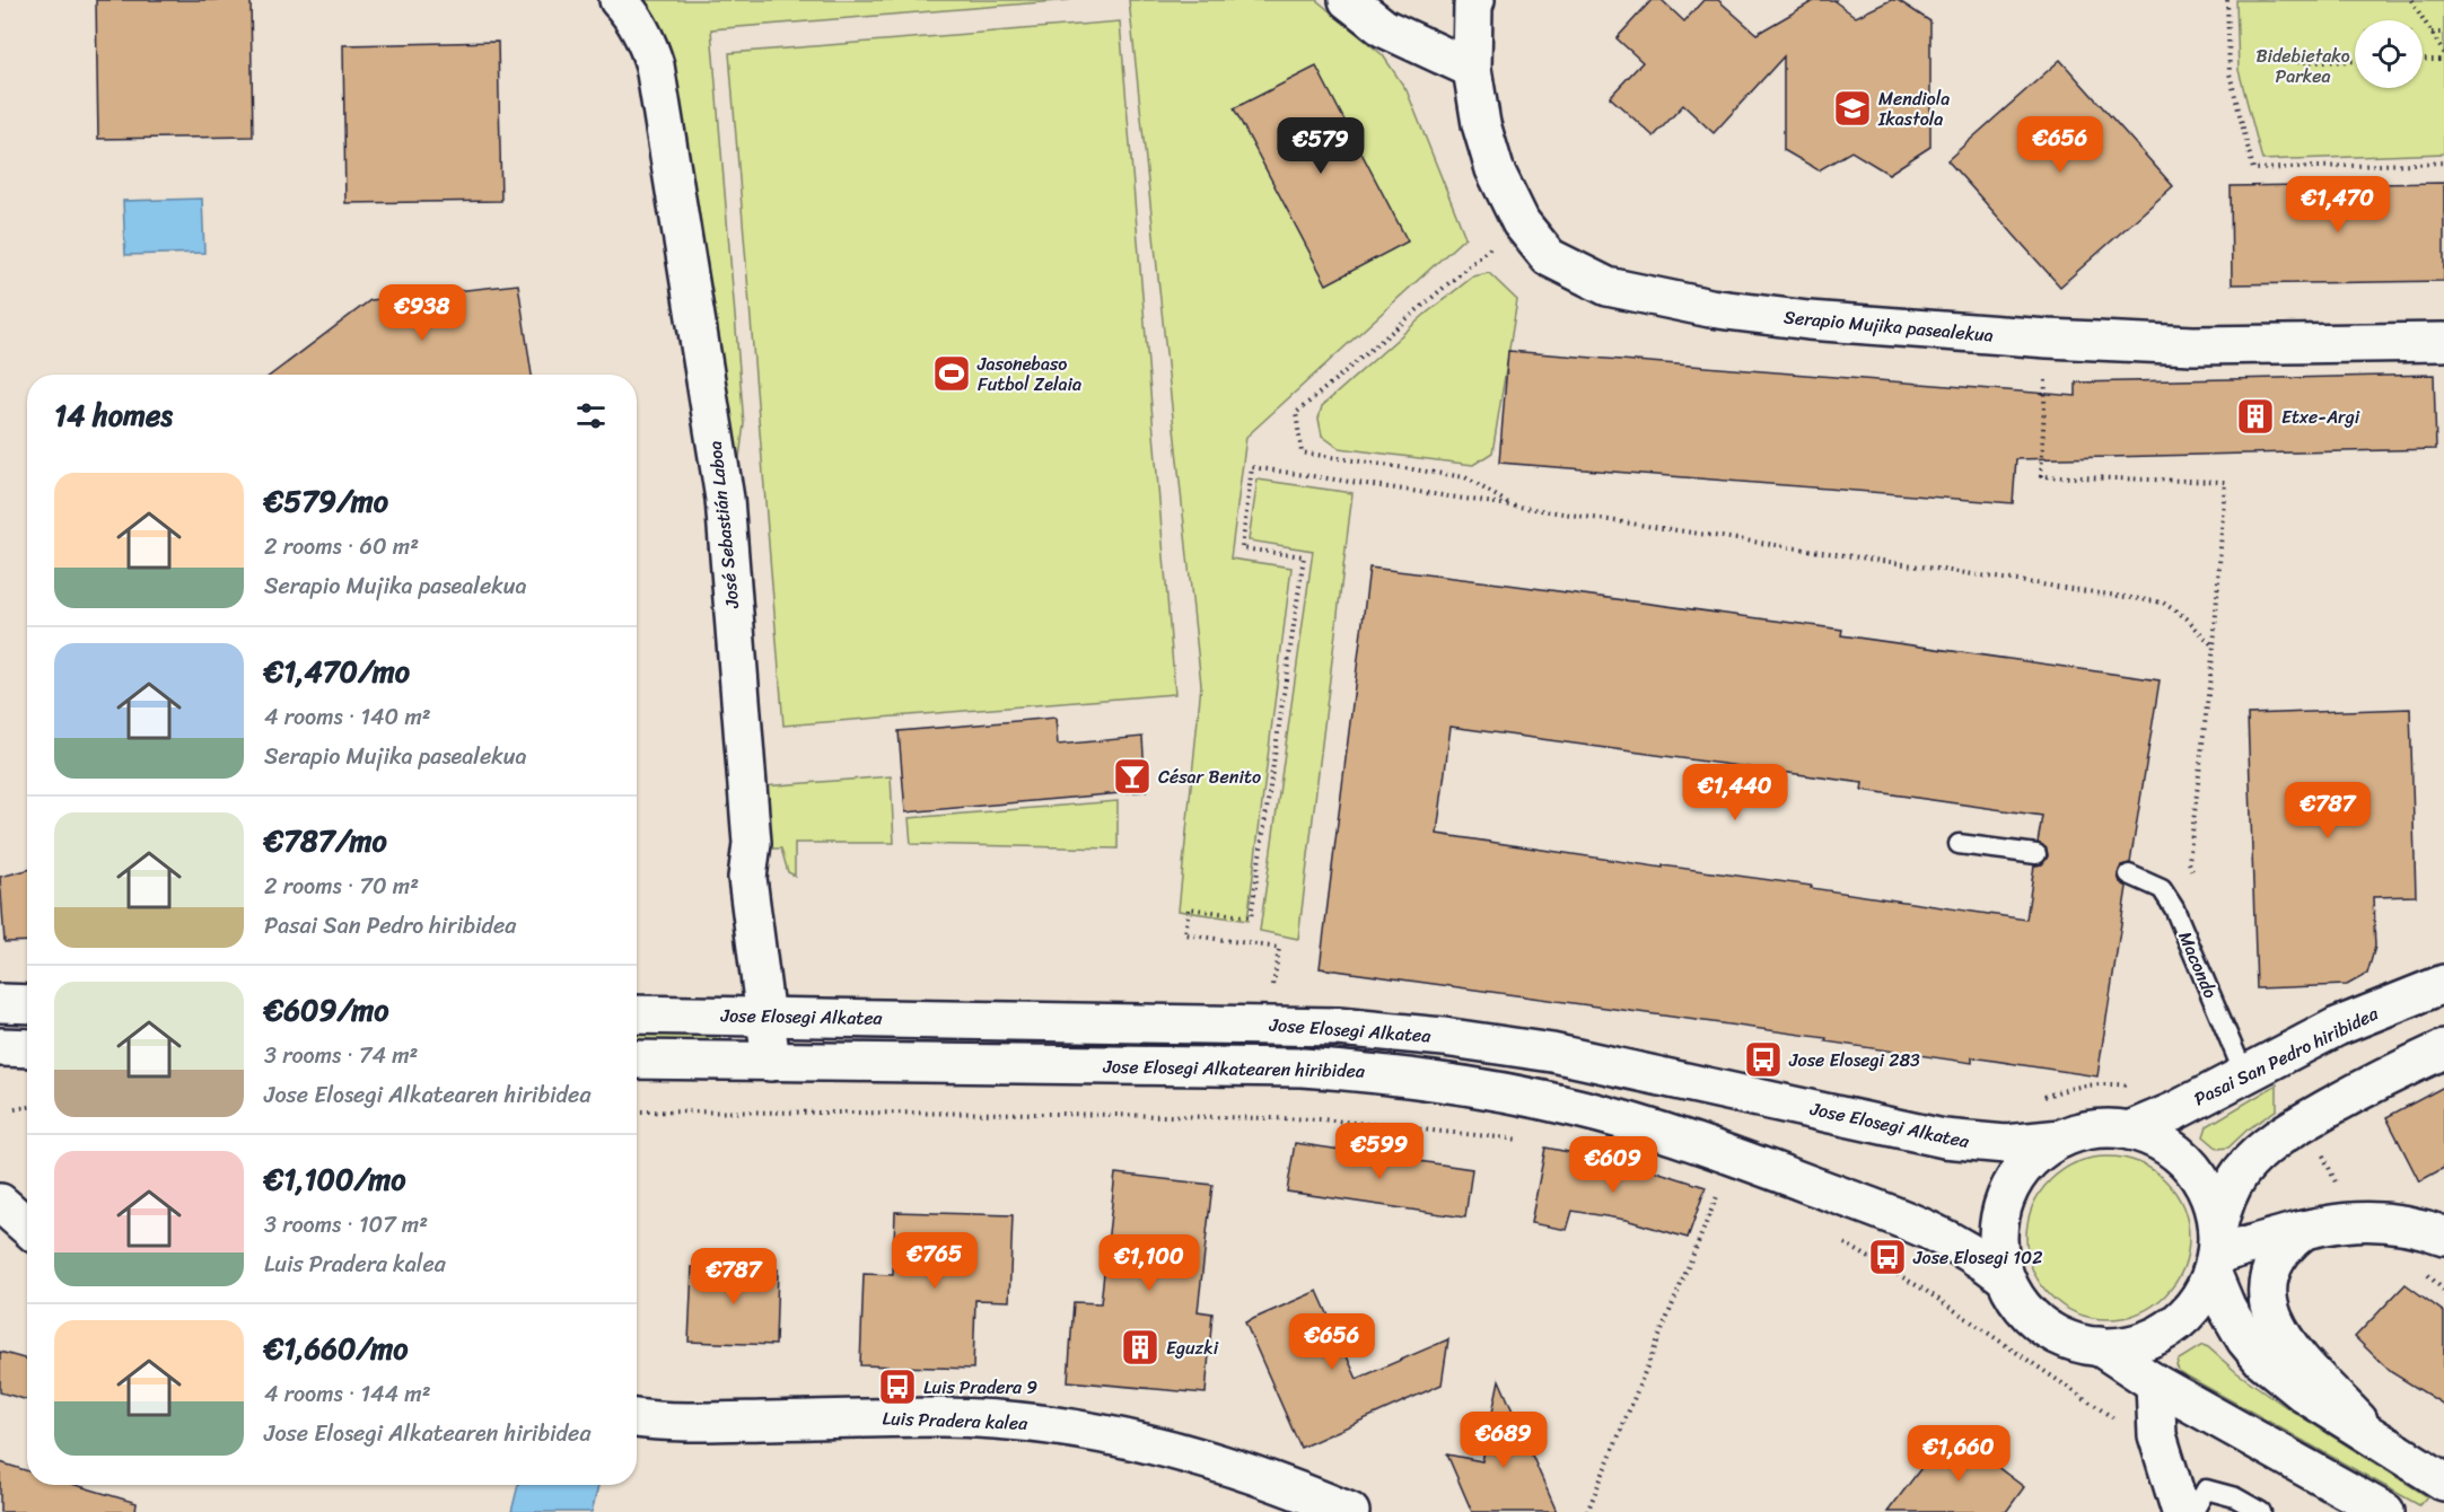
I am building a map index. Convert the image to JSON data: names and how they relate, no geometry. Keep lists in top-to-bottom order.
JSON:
{
  "streets": {
    "main road": [
      "Serapio Mujika pasealekua",
      "José Sebastián Laboa",
      "Jose Elosegi Alkatea",
      "Pasai San Pedro hiribidea",
      "Jose Elosegi Alkatearen hiribidea",
      "Luis Pradera kalea"
    ],
    "lane": ["Macondo"]
  },
  "crossings": [
    ["José Sebastián Laboa", "Jose Elosegi Alkatea"],
    ["José Sebastián Laboa", "Jose Elosegi Alkatearen hiribidea"],
    ["Macondo", "Pasai San Pedro hiribidea"],
    ["Jose Elosegi Alkatea", "Pasai San Pedro hiribidea"],
    ["Jose Elosegi Alkatea", "Jose Elosegi Alkatearen hiribidea"],
    ["Pasai San Pedro hiribidea", "Jose Elosegi Alkatearen hiribidea"]
  ],
  "parks": ["Bidebietako Parkea"],
  "places": {
    "school or university": ["Mendiola Ikastola"],
    "sports": ["Jasonebaso Futbol Zelaia"],
    "building": ["Etxe-Argi", "Eguzki"],
    "bar": ["César Benito"],
    "bus stop": ["Jose Elosegi 283", "Jose Elosegi 102", "Luis Pradera 9"]
  },
  "page": {
    "price": [
      "€656",
      "€579",
      "€1,470",
      "€938",
      "€1,440",
      "€787",
      "€599",
      "€609",
      "€765",
      "€1,100",
      "€787",
      "€656",
      "€689",
      "€1,660"
    ],
    "heading": "14 homes",
    "list": [
      {
        "name": "€579/mo",
        "note": "2 rooms · 60 m² · Serapio Mujika pasealekua"
      },
      {
        "name": "€1,470/mo",
        "note": "4 rooms · 140 m² · Serapio Mujika pasealekua"
      },
      {
        "name": "€787/mo",
        "note": "2 rooms · 70 m² · Pasai San Pedro hiribidea"
      },
      {
        "name": "€609/mo",
        "note": "3 rooms · 74 m² · Jose Elosegi Alkatearen hiribidea"
      },
      {
        "name": "€1,100/mo",
        "note": "3 rooms · 107 m² · Luis Pradera kalea"
      },
      {
        "name": "€1,660/mo",
        "note": "4 rooms · 144 m² · Jose Elosegi Alkatearen hiribidea"
      }
    ]
  }
}
